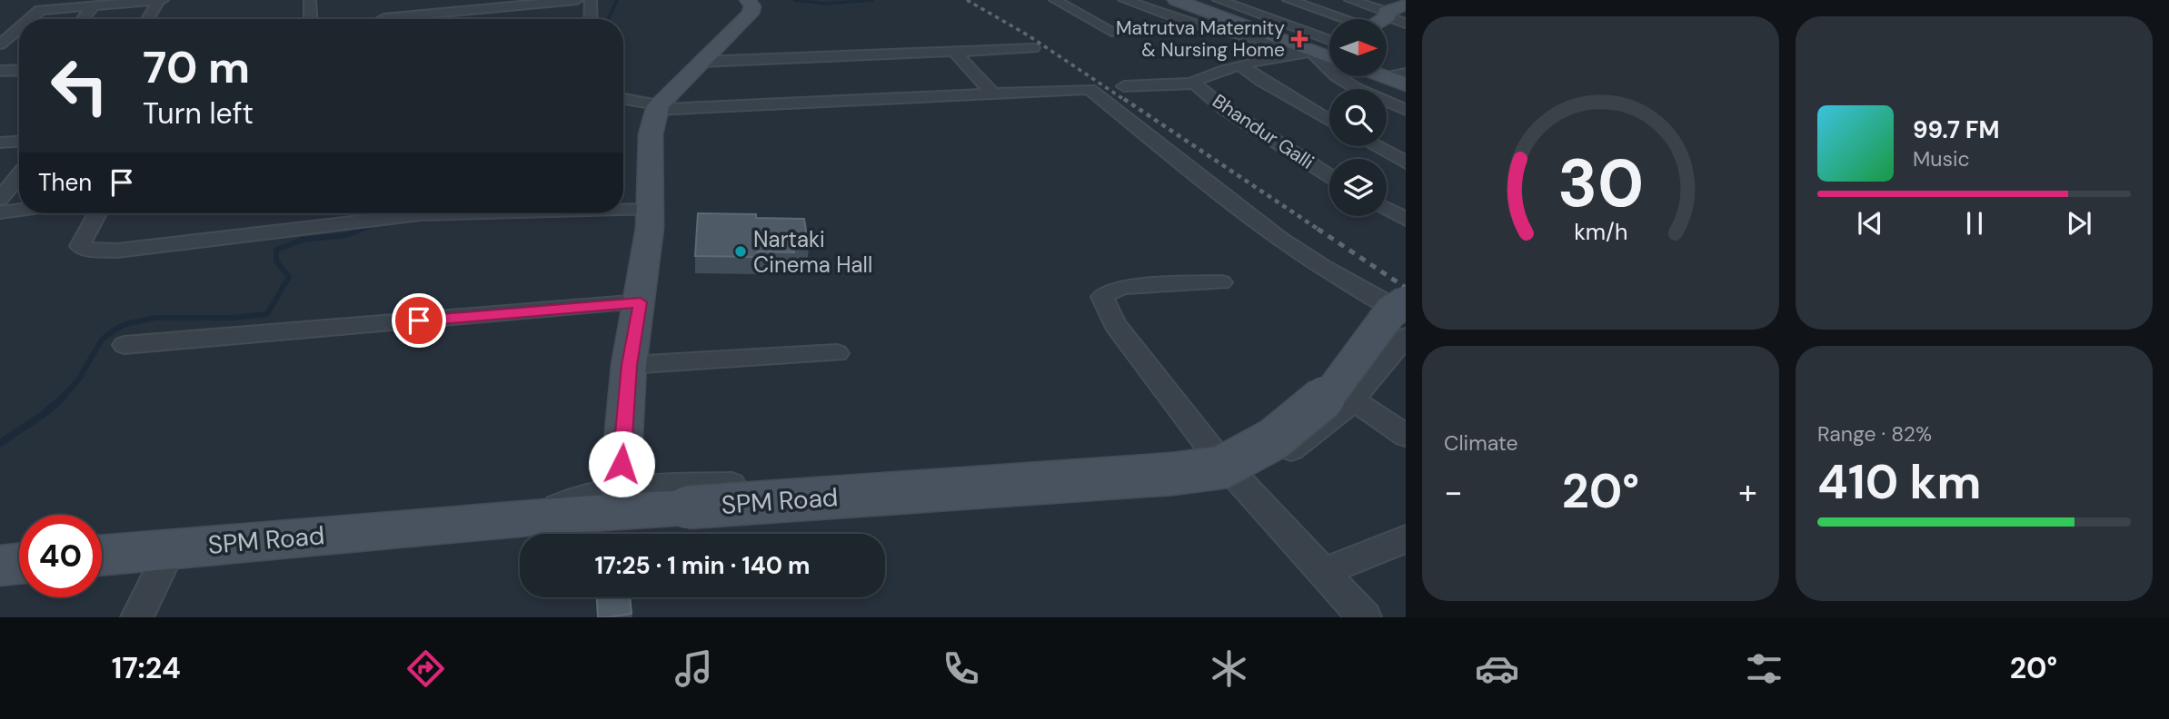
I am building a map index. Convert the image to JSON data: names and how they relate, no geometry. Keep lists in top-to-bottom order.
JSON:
{
  "streets": {
    "main road": ["SPM Road"],
    "street": ["Bhandur Galli"]
  },
  "places": {
    "health": ["Matrutva Maternity & Nursing Home"],
    "other": ["Nartaki Cinema Hall"]
  },
  "north": "right",
  "page": {
    "turn": ["70 m", "Turn left"],
    "song": ["99.7 FM", "Music"],
    "then": "Then",
    "tile": [
      "Climate",
      ["Range · 82%", "410 km"]
    ],
    "heat": ["−", "20°", "+"],
    "limit": "40",
    "trip": "17:25 · 1 min · 140 m",
    "tabs": ["17:24", "20°"],
    "gauge": ["30", "km/h"]
  }
}
